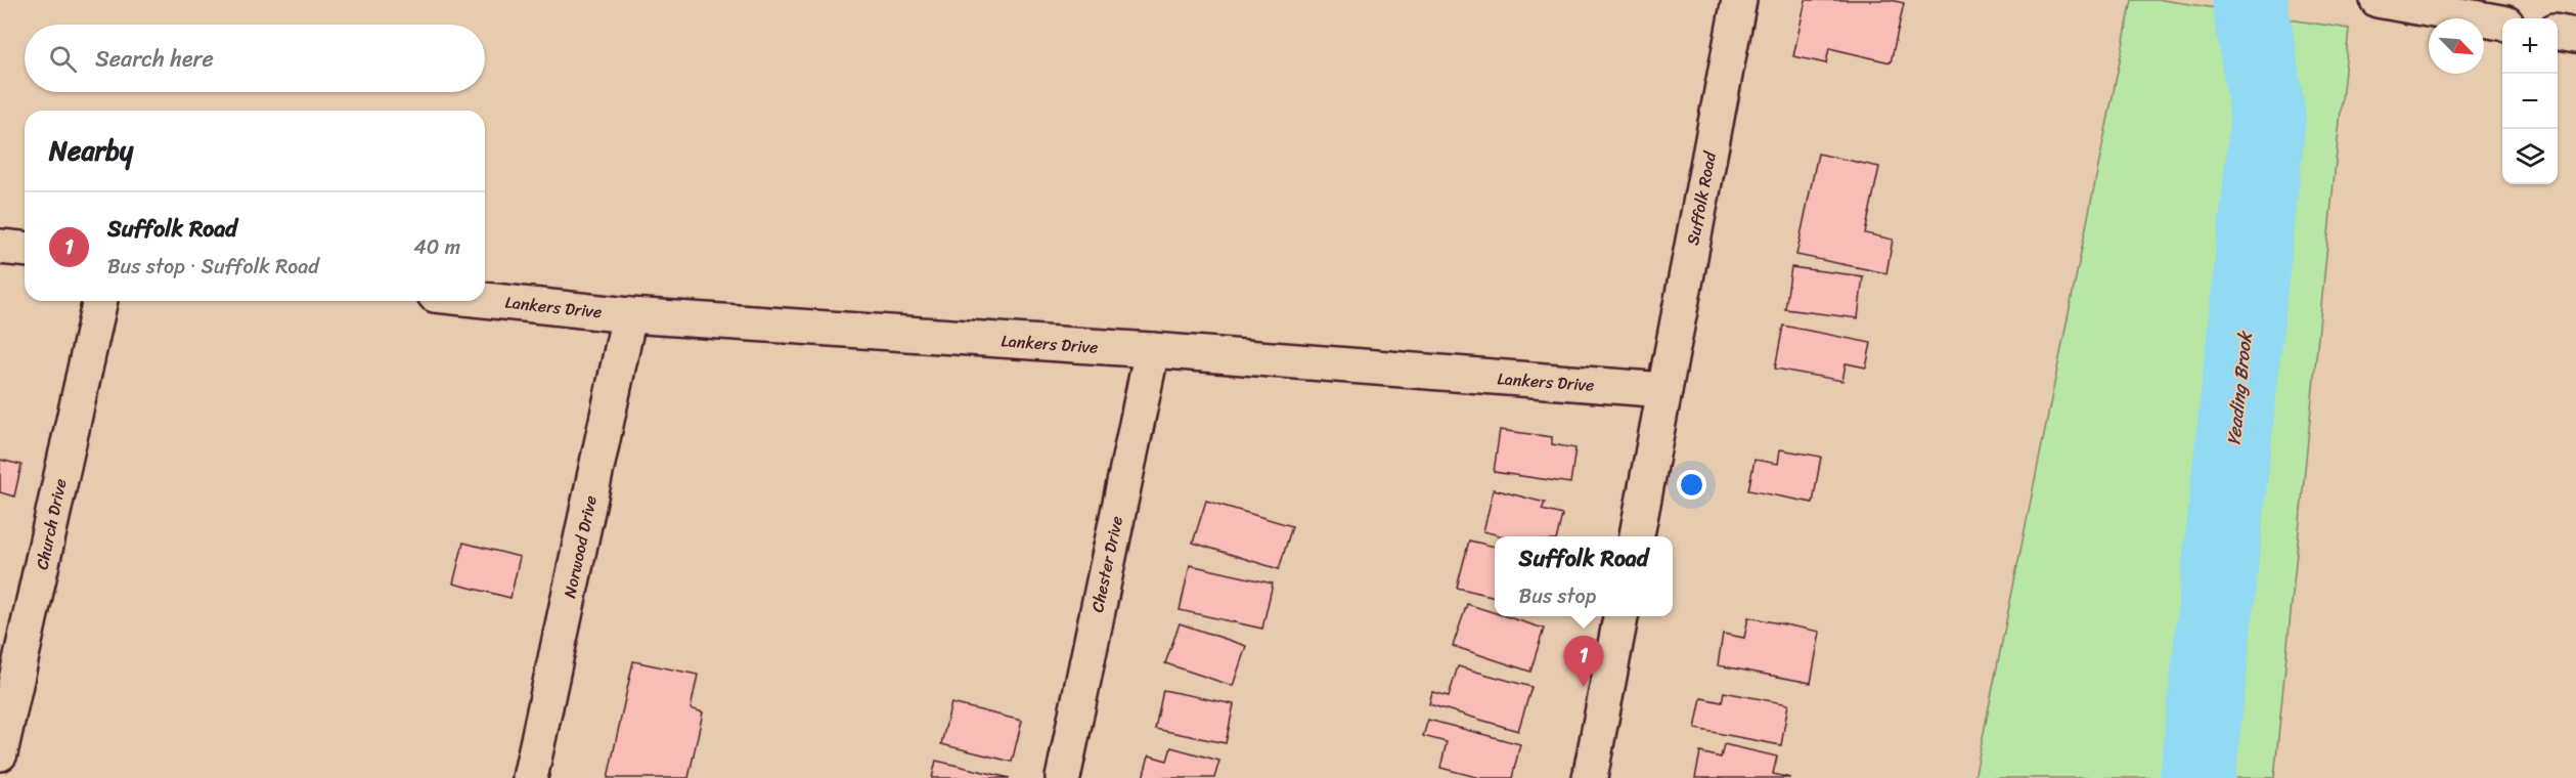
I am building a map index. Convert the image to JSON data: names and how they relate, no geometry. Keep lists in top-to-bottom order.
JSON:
{
  "streets": {
    "street": [
      "Suffolk Road",
      "Lankers Drive",
      "Church Drive",
      "Norwood Drive",
      "Chester Drive"
    ]
  },
  "crossings": [
    ["Suffolk Road", "Lankers Drive"],
    ["Lankers Drive", "Norwood Drive"],
    ["Lankers Drive", "Chester Drive"]
  ],
  "water": ["Yeading Brook"],
  "north": "bottom right",
  "page": {
    "map_buttons": ["+", "−"],
    "search": "Search here",
    "heading": "Nearby",
    "list": [
      {
        "mark": "1",
        "name": "Suffolk Road",
        "note": "Bus stop · Suffolk Road",
        "value": "40 m"
      }
    ],
    "popup": ["Suffolk Road", "Bus stop"],
    "pins": "1"
  }
}
